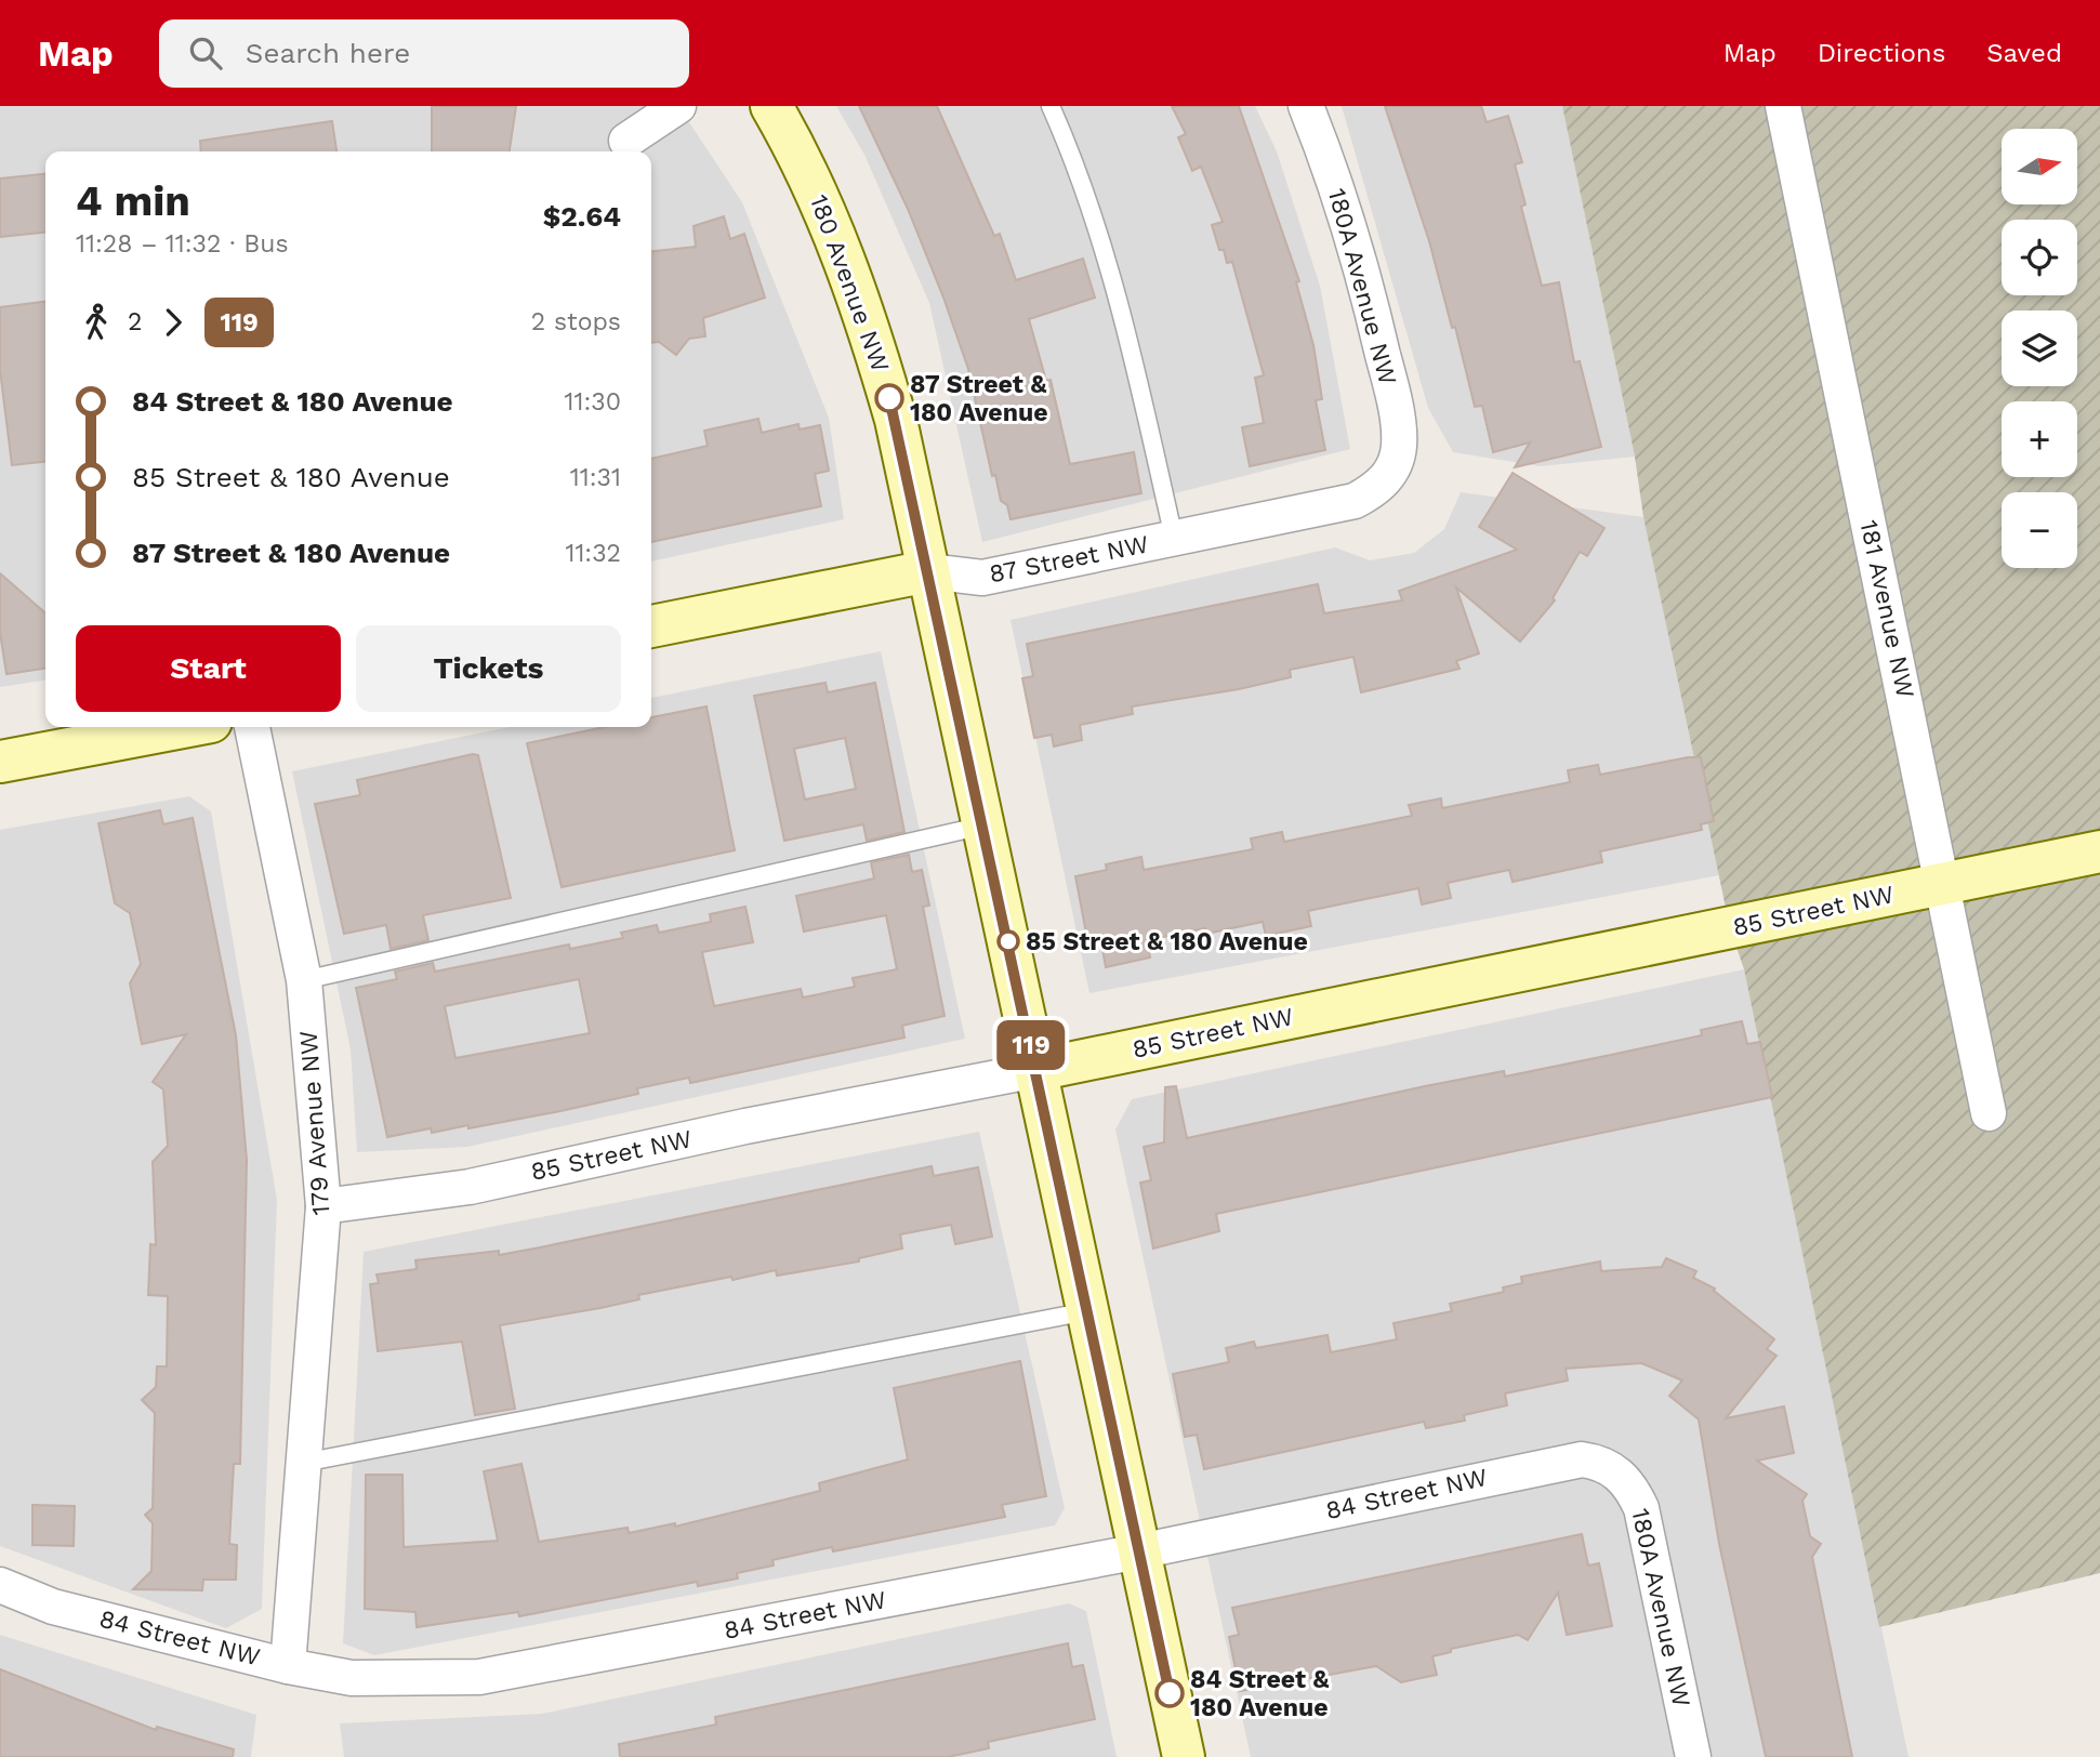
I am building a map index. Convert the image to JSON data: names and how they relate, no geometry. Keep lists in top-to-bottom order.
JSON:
{
  "streets": {
    "street": [
      "180 Avenue NW",
      "180A Avenue NW",
      "87 Street NW",
      "181 Avenue NW",
      "85 Street NW",
      "179 Avenue NW",
      "84 Street NW"
    ]
  },
  "crossings": [
    ["180 Avenue NW", "87 Street NW"],
    ["180 Avenue NW", "85 Street NW"],
    ["180 Avenue NW", "84 Street NW"],
    ["180A Avenue NW", "87 Street NW"],
    ["180A Avenue NW", "84 Street NW"],
    ["181 Avenue NW", "85 Street NW"],
    ["85 Street NW", "179 Avenue NW"],
    ["179 Avenue NW", "84 Street NW"]
  ],
  "places": ["87 Street & 180 Avenue", "85 Street & 180 Avenue", "84 Street & 180 Avenue"],
  "lines": ["bus line 119"],
  "north": "right",
  "page": {
    "header": "Map",
    "search": "Search here",
    "nav": ["Map", "Directions", "Saved"],
    "on_map": "119",
    "map_buttons": ["+", "−"],
    "heading": ["4 min", "11:28 – 11:32 · Bus", "$2.64"],
    "legs": ["2", "119", "2 stops"],
    "list": [
      {
        "name": "84 Street & 180 Avenue",
        "value": "11:30"
      },
      {
        "name": "85 Street & 180 Avenue",
        "value": "11:31"
      },
      {
        "name": "87 Street & 180 Avenue",
        "value": "11:32"
      }
    ],
    "buttons": ["Start", "Tickets"]
  }
}
